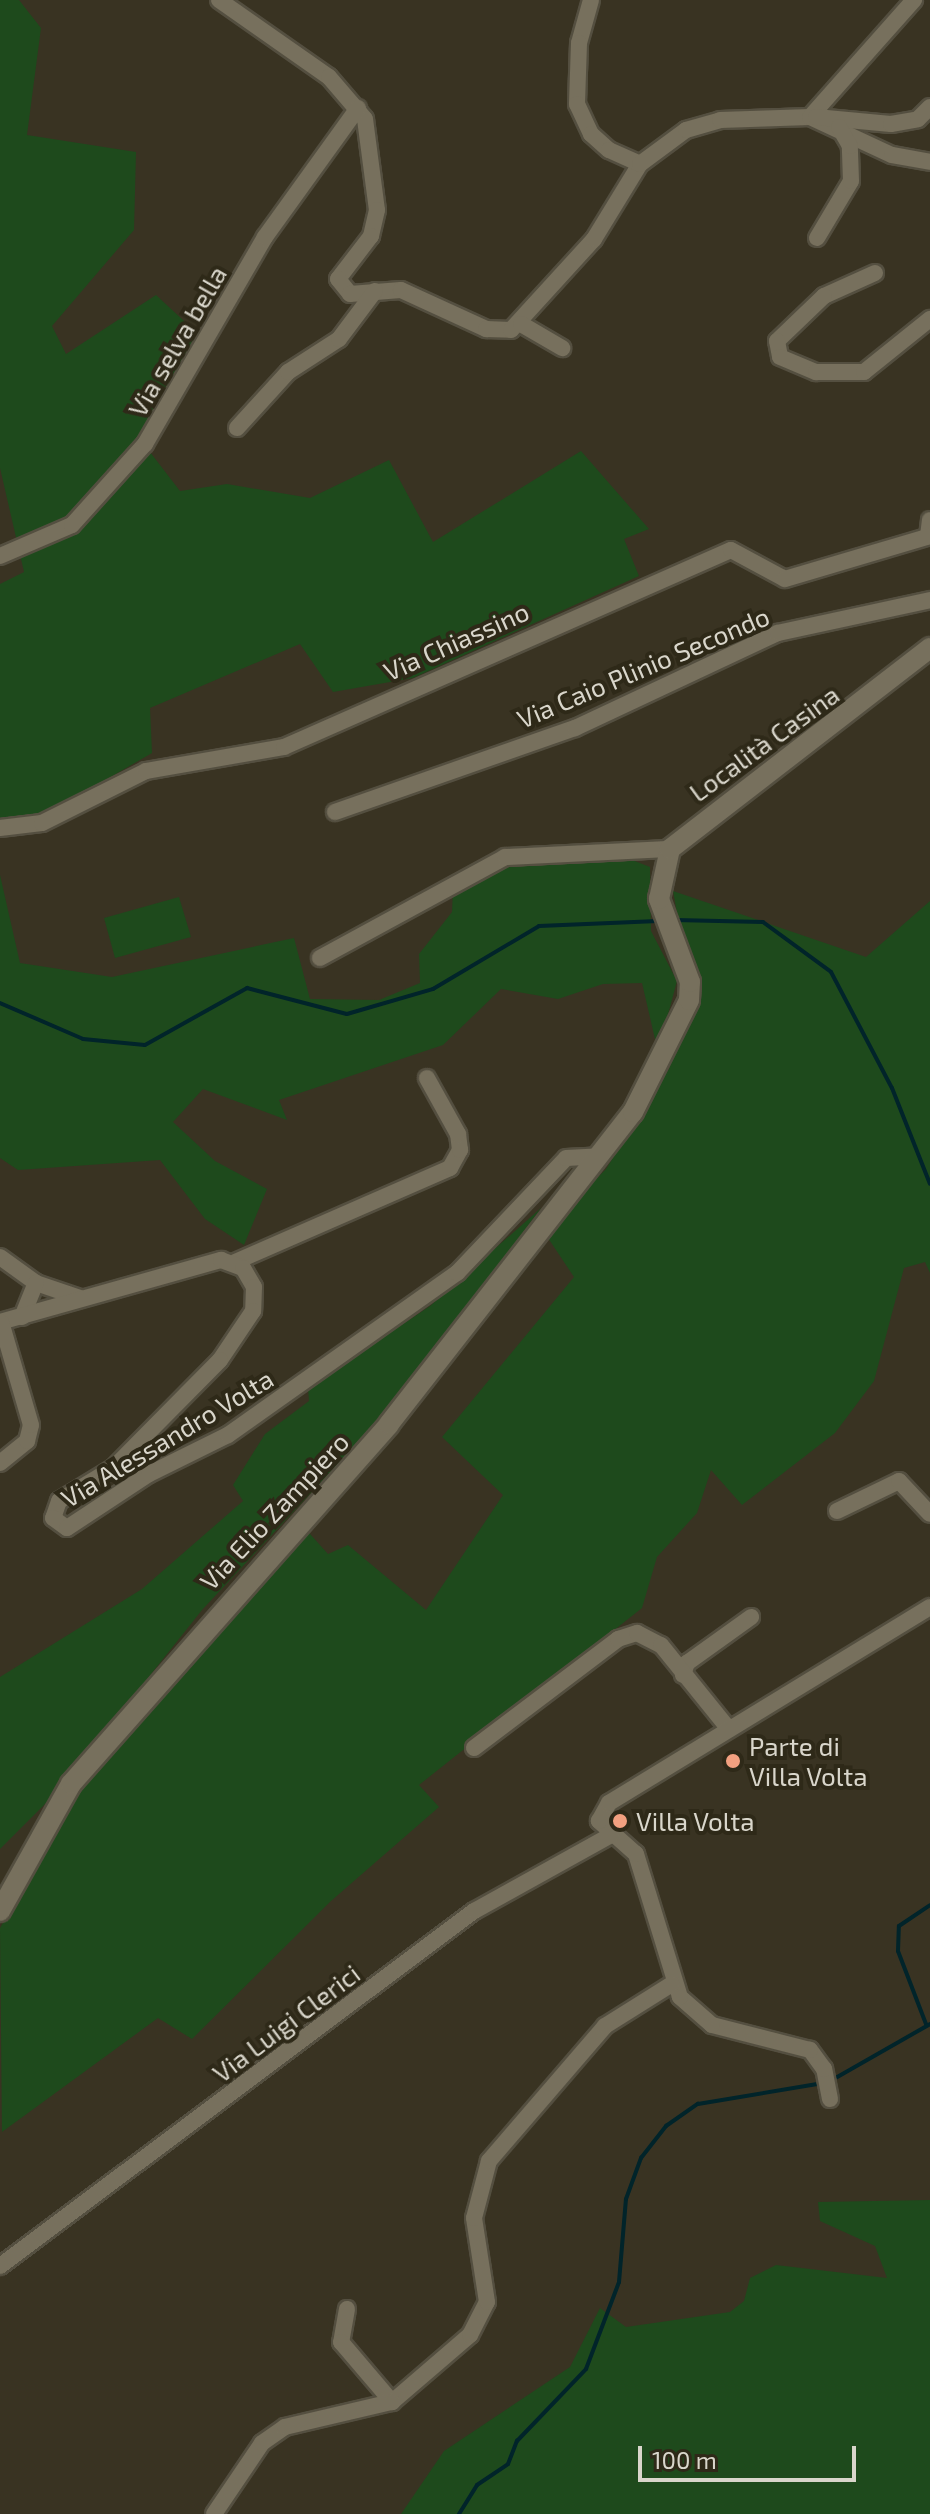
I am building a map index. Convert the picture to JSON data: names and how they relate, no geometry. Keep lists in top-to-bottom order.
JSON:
{
  "streets": {
    "street": [
      "Via selva bella",
      "Via Chiassino",
      "Via Caio Plinio Secondo",
      "Località Casina",
      "Via Alessandro Volta",
      "Via Elio Zampiero",
      "Via Luigi Clerici"
    ]
  },
  "crossings": [
    ["Località Casina", "Via Elio Zampiero"],
    ["Via Alessandro Volta", "Via Elio Zampiero"]
  ],
  "places": ["Parte di Villa Volta", "Villa Volta"],
  "scale_bar": "100 m"
}
